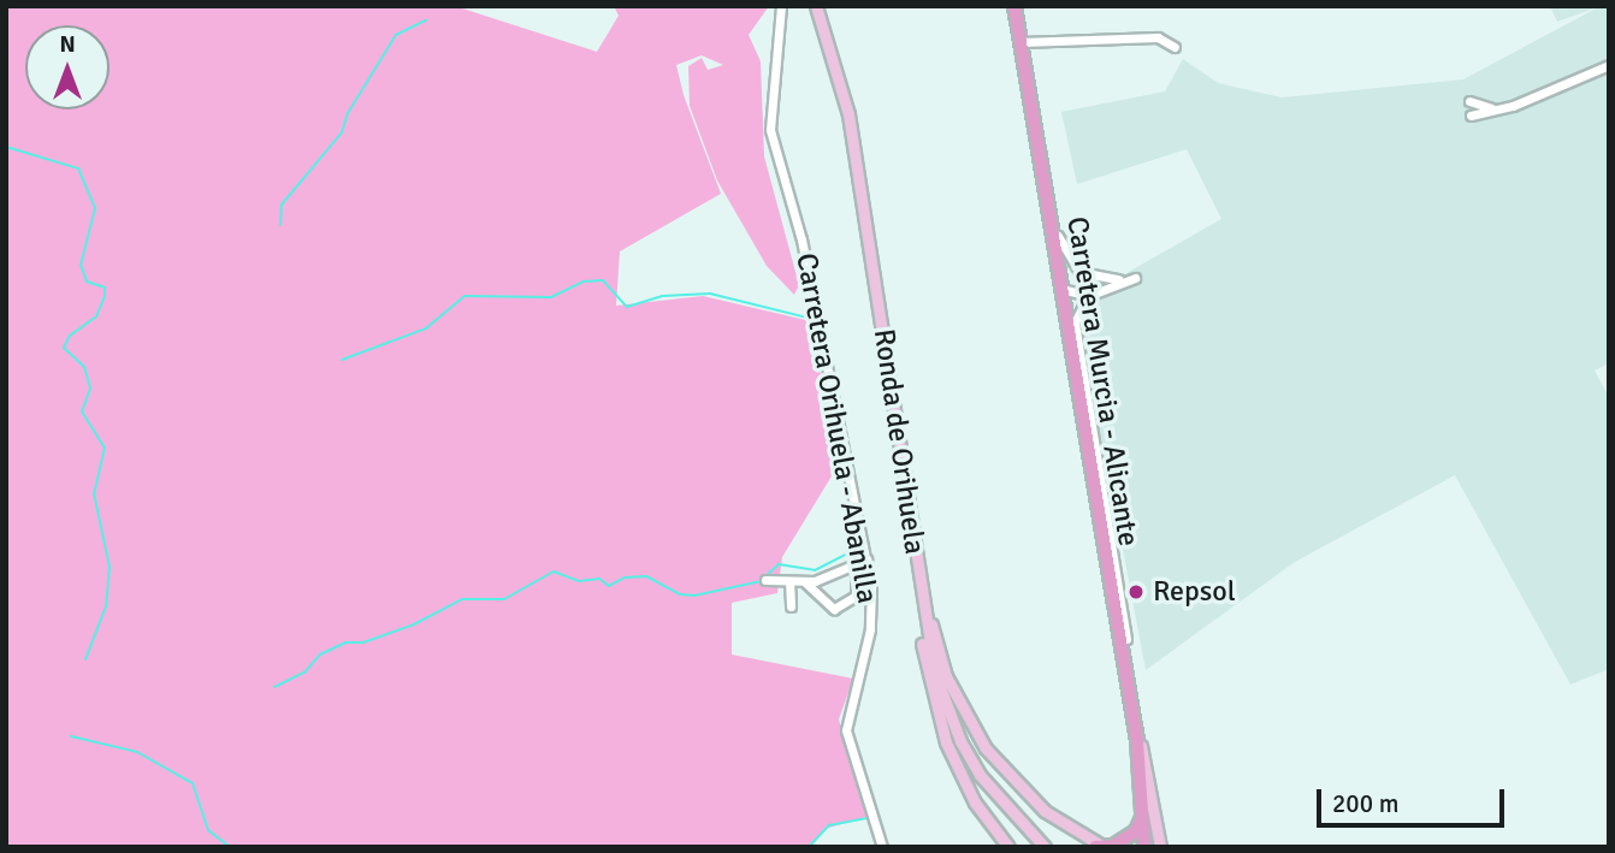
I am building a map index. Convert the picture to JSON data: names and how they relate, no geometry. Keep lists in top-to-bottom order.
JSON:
{
  "streets": {
    "highway": ["Carretera Murcia - Alicante"],
    "main road": ["Ronda de Orihuela"],
    "street": ["Carretera Orihuela - Abanilla"]
  },
  "places": ["Repsol"],
  "scale_bar": "200 m",
  "north": "top"
}
